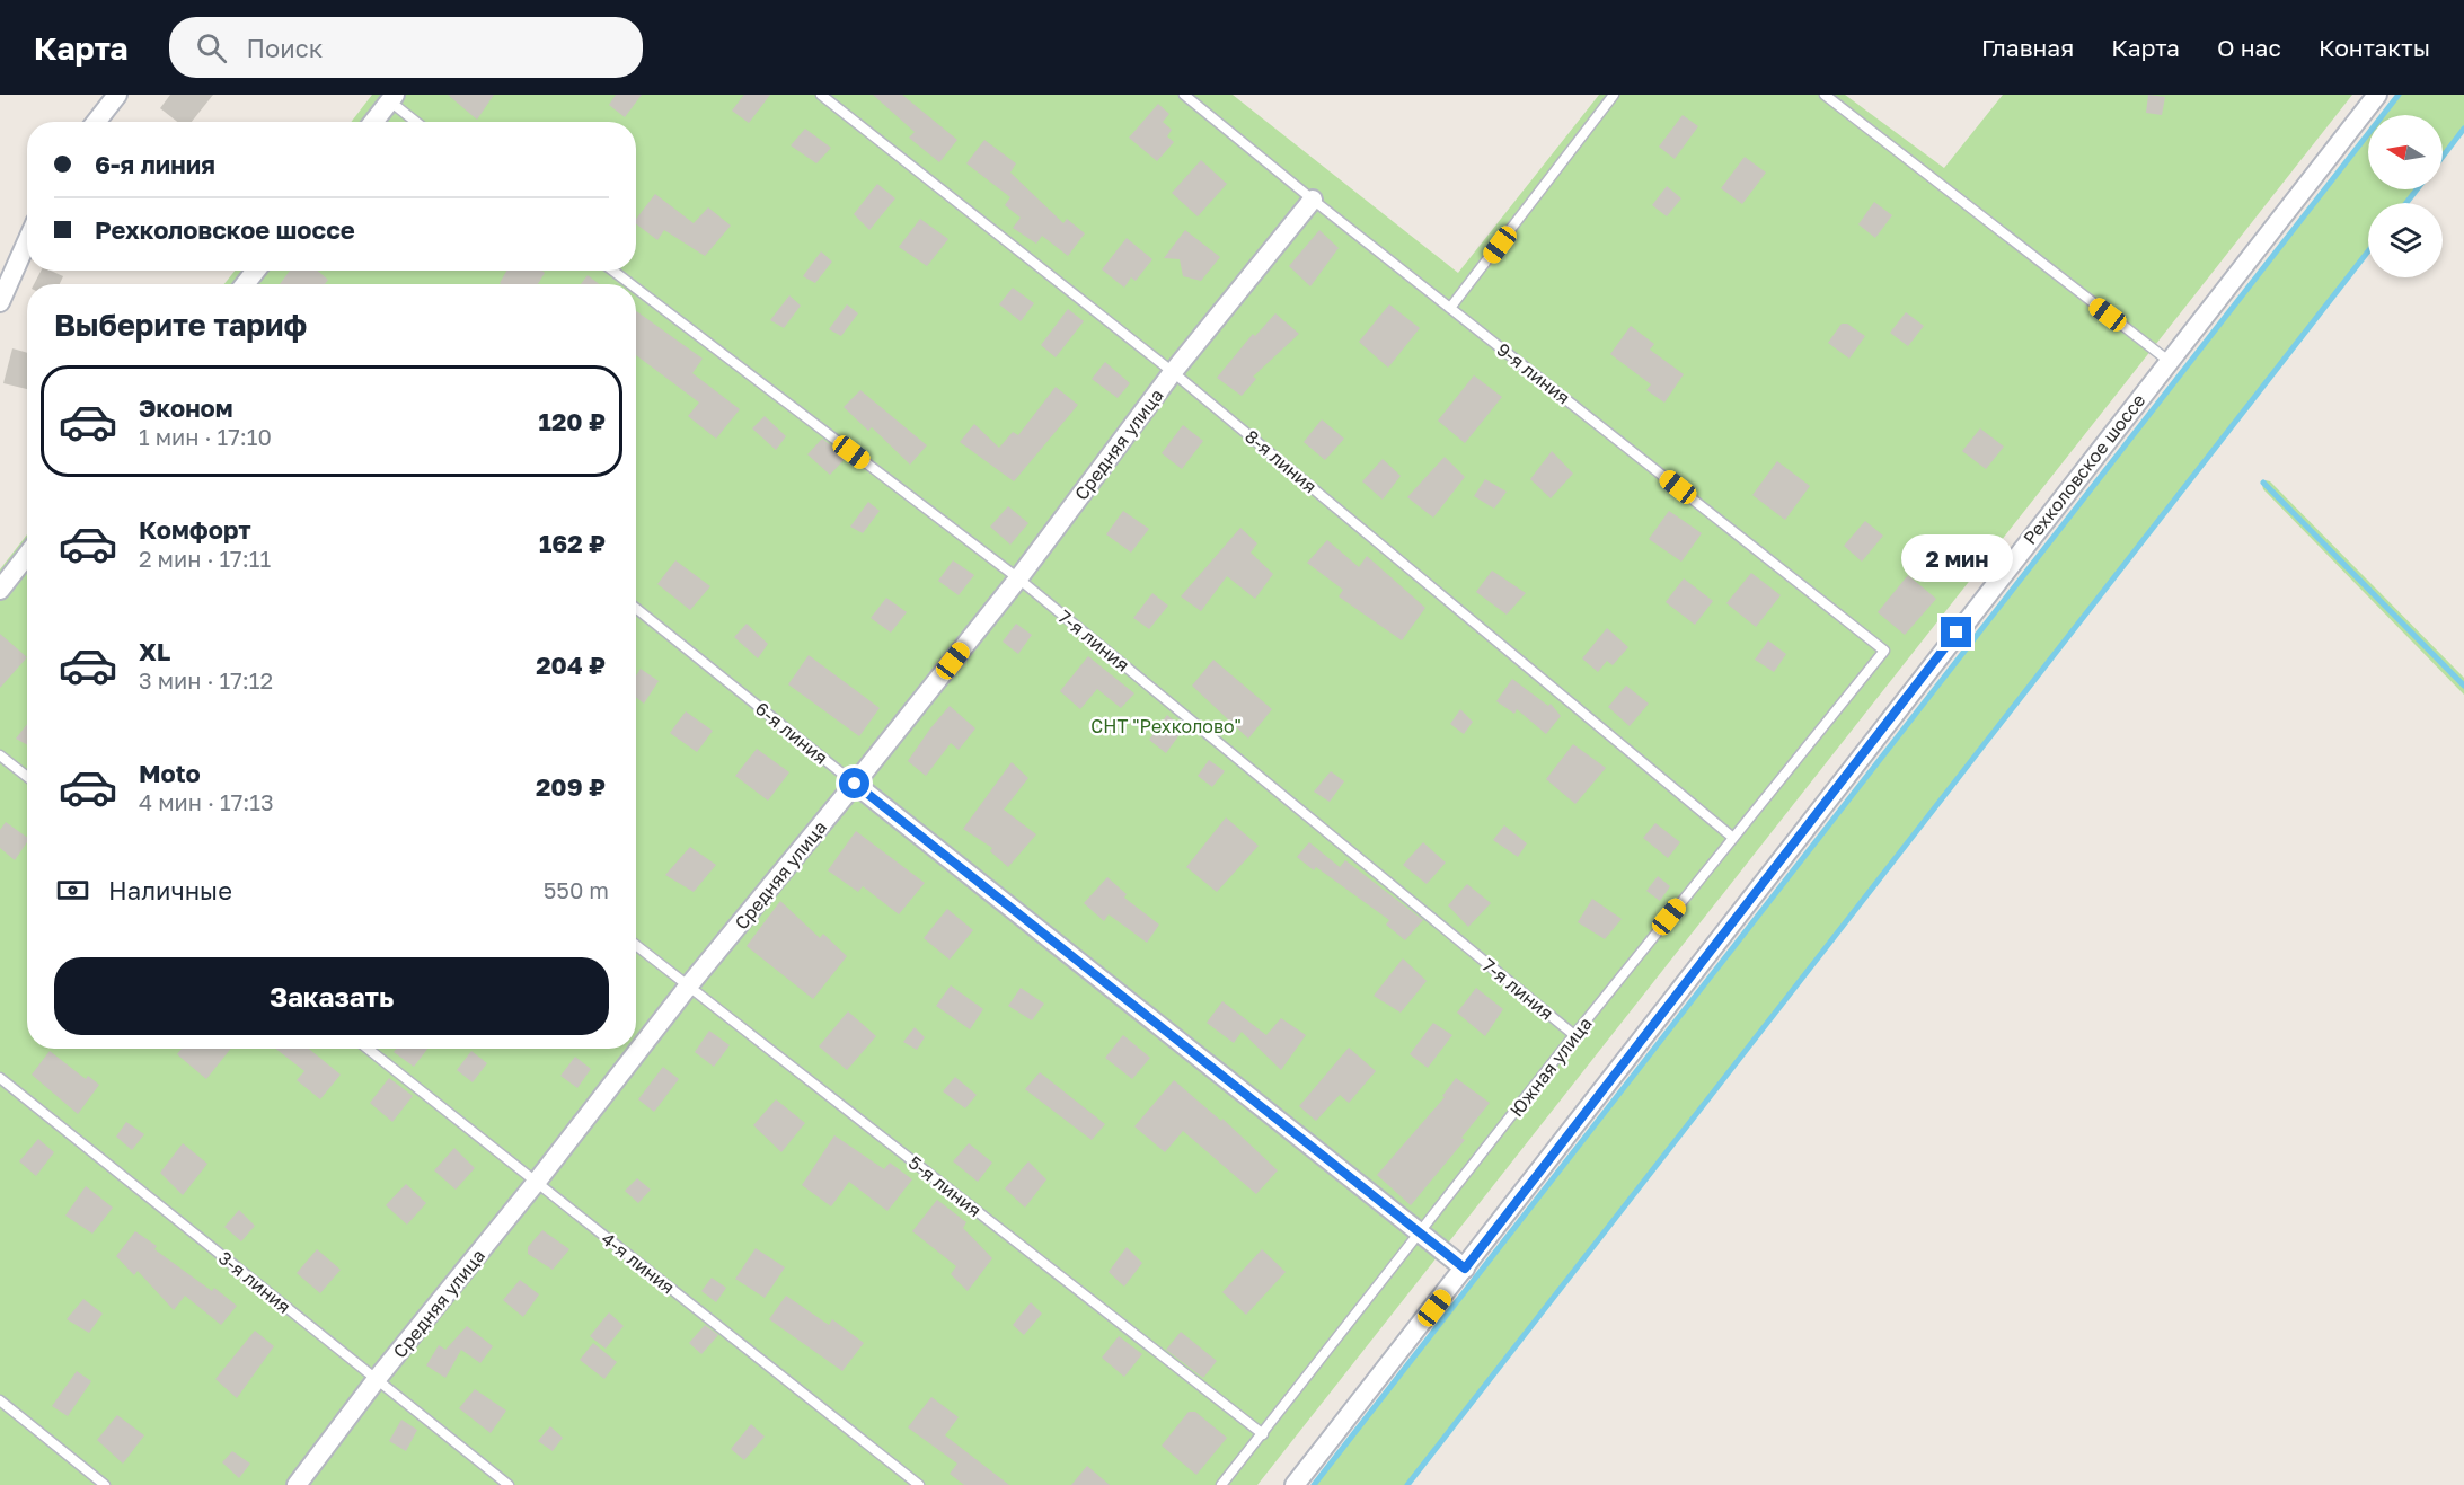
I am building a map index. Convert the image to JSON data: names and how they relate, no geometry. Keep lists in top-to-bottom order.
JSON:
{
  "streets": {
    "street": ["Средняя улица", "Рехколовское шоссе", "6-я линия"],
    "lane": [
      "9-я линия",
      "8-я линия",
      "7-я линия",
      "Южная улица",
      "5-я линия",
      "4-я линия",
      "3-я линия"
    ]
  },
  "crossings": [
    ["9-я линия", "Средняя улица"],
    ["9-я линия", "Южная улица"],
    ["Средняя улица", "8-я линия"],
    ["Средняя улица", "7-я линия"],
    ["Средняя улица", "6-я линия"],
    ["Средняя улица", "5-я линия"],
    ["Средняя улица", "4-я линия"],
    ["Средняя улица", "3-я линия"],
    ["8-я линия", "Южная улица"],
    ["Рехколовское шоссе", "6-я линия"],
    ["7-я линия", "Южная улица"],
    ["6-я линия", "Южная улица"],
    ["Южная улица", "5-я линия"]
  ],
  "parks": ["СНТ \"Рехколово\""],
  "north": "left",
  "page": {
    "header": "Карта",
    "search": "Поиск",
    "nav": [
      "Главная",
      "Карта",
      "О нас",
      "Контакты"
    ],
    "banner": ["6-я линия", "Рехколовское шоссе"],
    "heading": "Выберите тариф",
    "list": [
      {
        "name": "Эконом",
        "note": "1 мин · 17:10",
        "value": "120 ₽"
      },
      {
        "name": "Комфорт",
        "note": "2 мин · 17:11",
        "value": "162 ₽"
      },
      {
        "name": "XL",
        "note": "3 мин · 17:12",
        "value": "204 ₽"
      },
      {
        "name": "Moto",
        "note": "4 мин · 17:13",
        "value": "209 ₽"
      }
    ],
    "bubble": "2 мин",
    "pay": ["Наличные", "550 m"],
    "buttons": "Заказать"
  }
}
